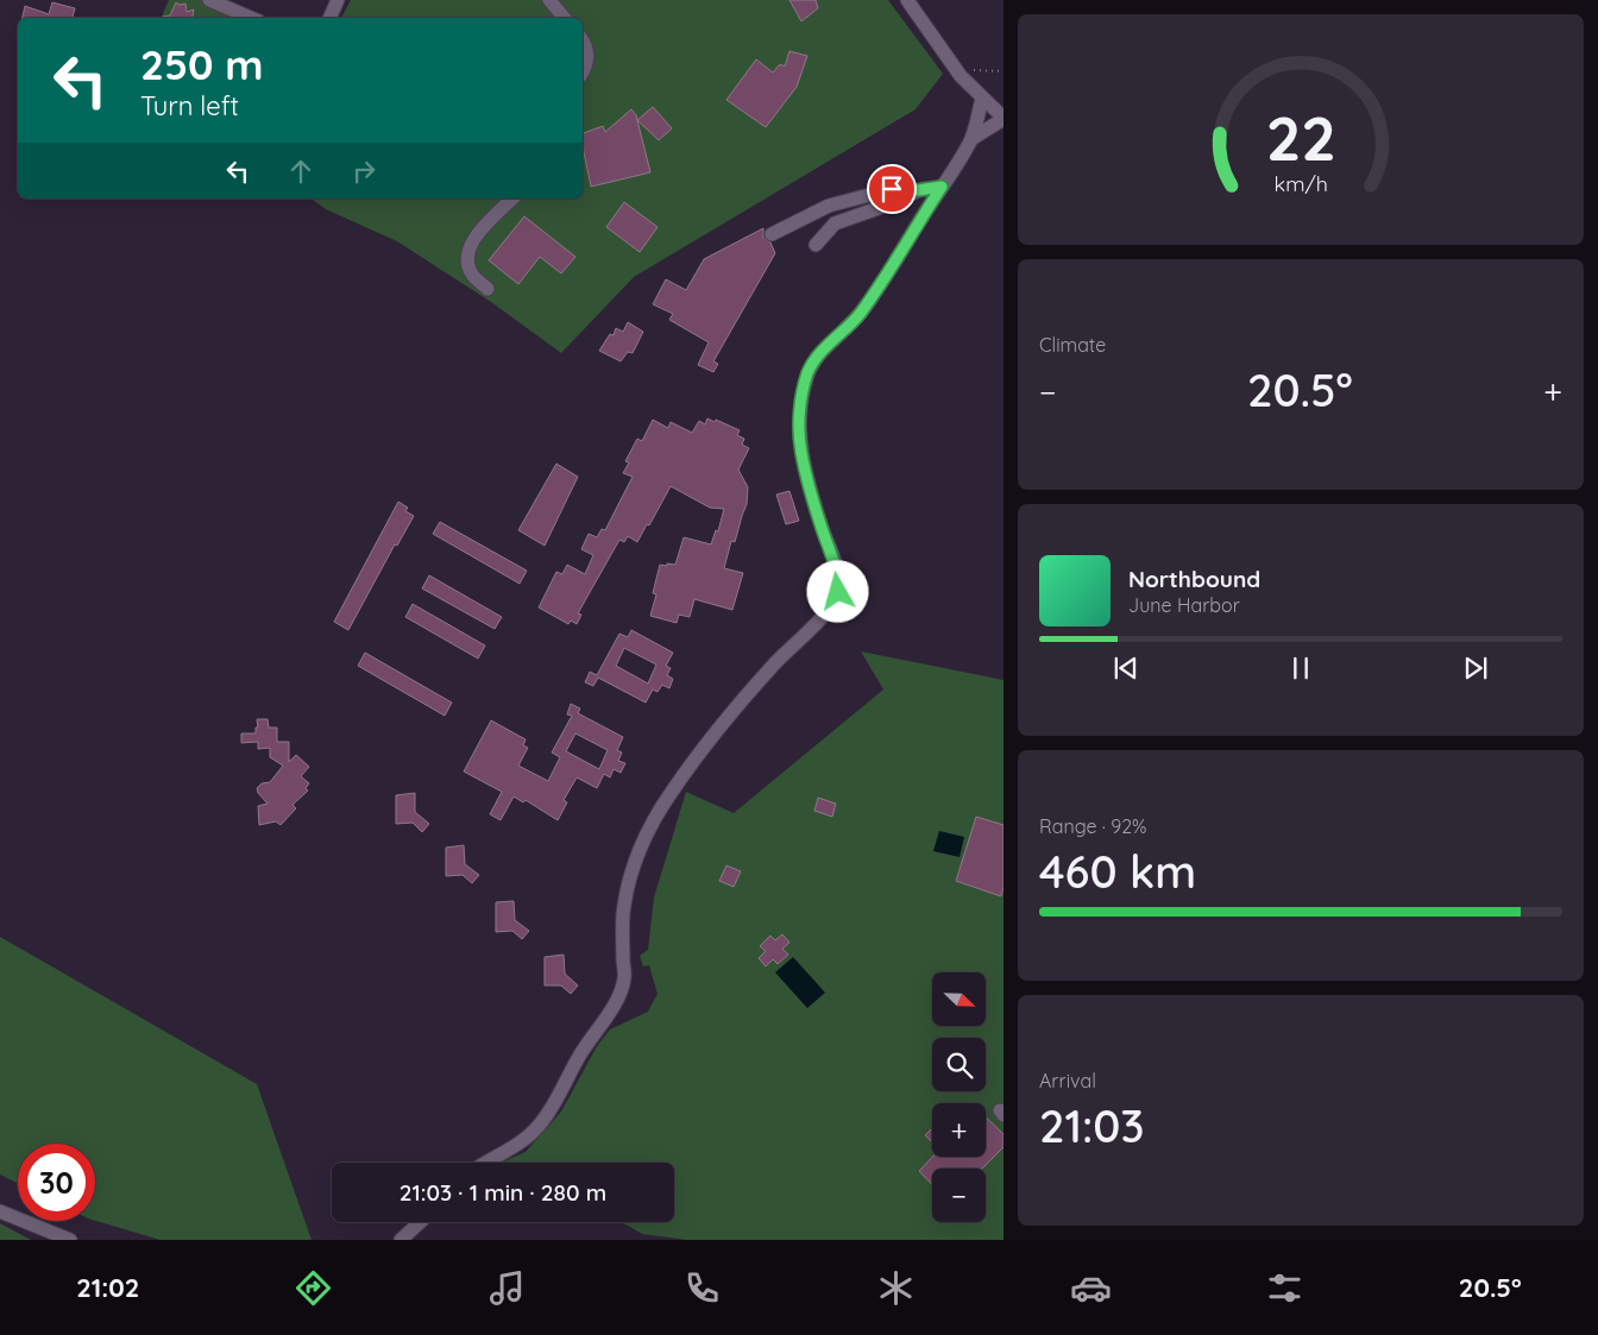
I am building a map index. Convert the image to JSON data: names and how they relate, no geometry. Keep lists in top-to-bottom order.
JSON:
{
  "north": "bottom right",
  "page": {
    "turn": ["250 m", "Turn left"],
    "tile": [
      "Climate",
      ["Range · 92%", "460 km"],
      ["Arrival", "21:03"]
    ],
    "heat": ["−", "20.5°", "+"],
    "song": ["Northbound", "June Harbor"],
    "map_buttons": ["+", "−"],
    "limit": "30",
    "trip": "21:03 · 1 min · 280 m",
    "tabs": ["21:02", "20.5°"],
    "gauge": ["22", "km/h"]
  }
}
